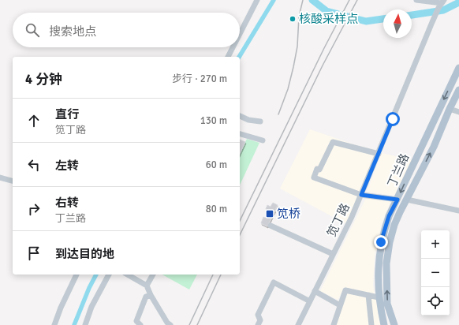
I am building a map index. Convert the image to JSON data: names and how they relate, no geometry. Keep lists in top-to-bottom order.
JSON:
{
  "streets": {
    "main road": ["丁兰路"],
    "street": ["笕丁路"]
  },
  "places": {
    "other": ["核酸采样点"],
    "transit": ["笕桥"]
  },
  "north": "top",
  "page": {
    "search": "搜索地点",
    "heading": ["4 分钟", "步行 · 270 m"],
    "list": [
      ["直行", "笕丁路", "130 m"],
      ["左转", "60 m"],
      ["右转", "丁兰路", "80 m"],
      "到达目的地"
    ],
    "map_buttons": ["+", "−"]
  }
}
